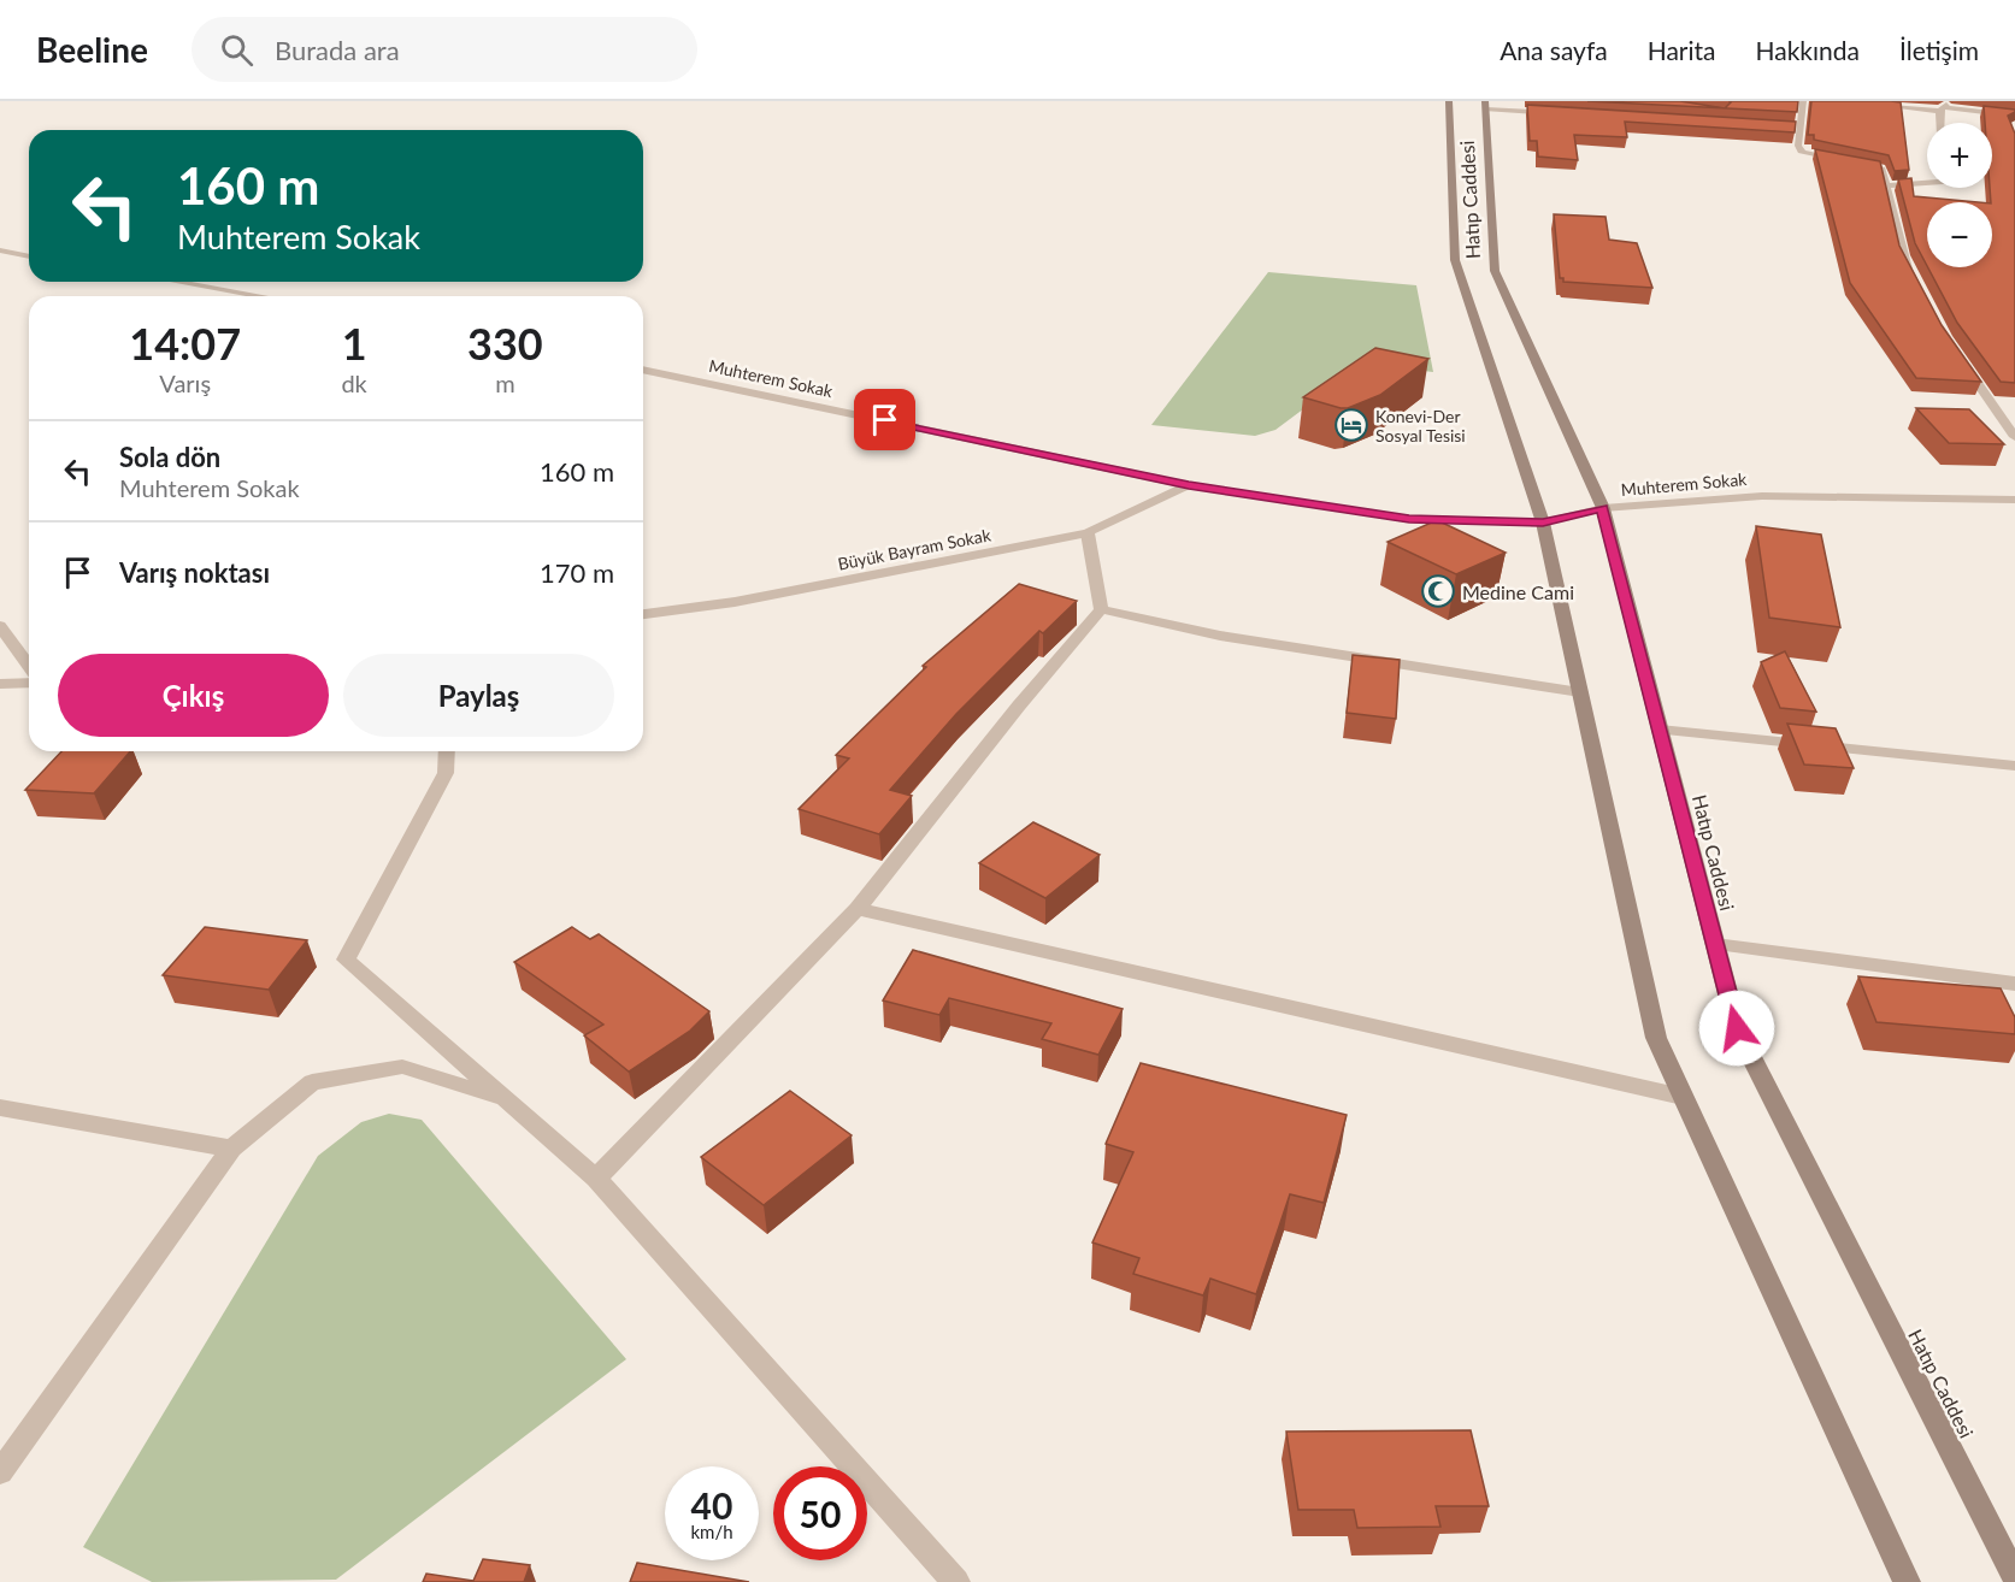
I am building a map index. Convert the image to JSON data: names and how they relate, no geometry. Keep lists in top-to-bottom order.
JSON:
{
  "streets": {
    "main road": ["Hatıp Caddesi"],
    "street": ["Muhterem Sokak", "Büyük Bayram Sokak"]
  },
  "crossings": [
    ["Hatıp Caddesi", "Muhterem Sokak"],
    ["Muhterem Sokak", "Büyük Bayram Sokak"]
  ],
  "places": {
    "hotel": ["Konevi-Der Sosyal Tesisi"],
    "mosque": ["Medine Cami"]
  },
  "page": {
    "header": "Beeline",
    "search": "Burada ara",
    "nav": [
      "Ana sayfa",
      "Harita",
      "Hakkında",
      "İletişim"
    ],
    "map_buttons": ["+", "−"],
    "turn": ["160 m", "Muhterem Sokak"],
    "eta": [
      "14:07",
      "Varış",
      "1",
      "dk",
      "330",
      "m"
    ],
    "list": [
      {
        "name": "Sola dön",
        "note": "Muhterem Sokak",
        "value": "160 m"
      },
      {
        "name": "Varış noktası",
        "value": "170 m"
      }
    ],
    "buttons": ["Çıkış", "Paylaş"],
    "speed": "40 km/h",
    "limit": "50"
  }
}
